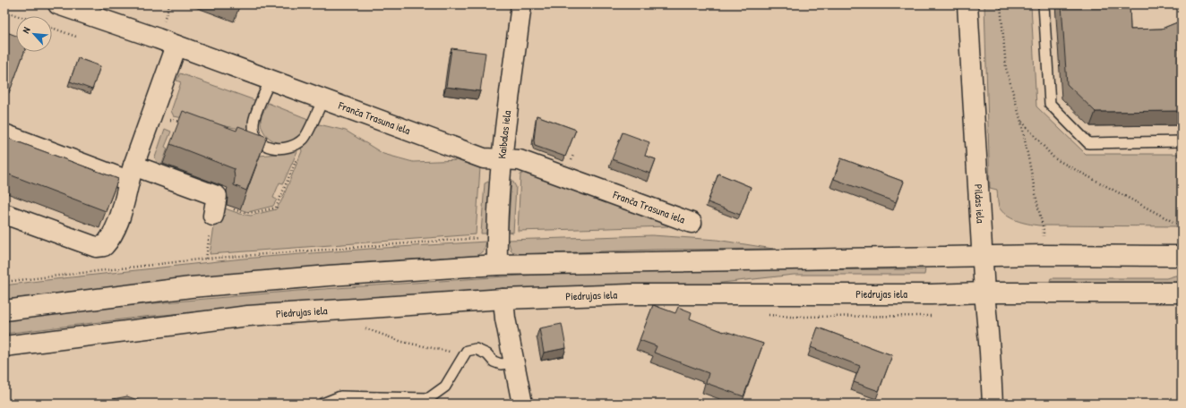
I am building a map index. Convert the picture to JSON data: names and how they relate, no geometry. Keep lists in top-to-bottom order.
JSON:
{
  "streets": {
    "main road": [
      "Franča Trasuna iela",
      "Kaibalas iela",
      "Pildas iela",
      "Piedrujas iela"
    ]
  },
  "crossings": [
    ["Franča Trasuna iela", "Kaibalas iela"],
    ["Pildas iela", "Piedrujas iela"]
  ],
  "north": "top left"
}
